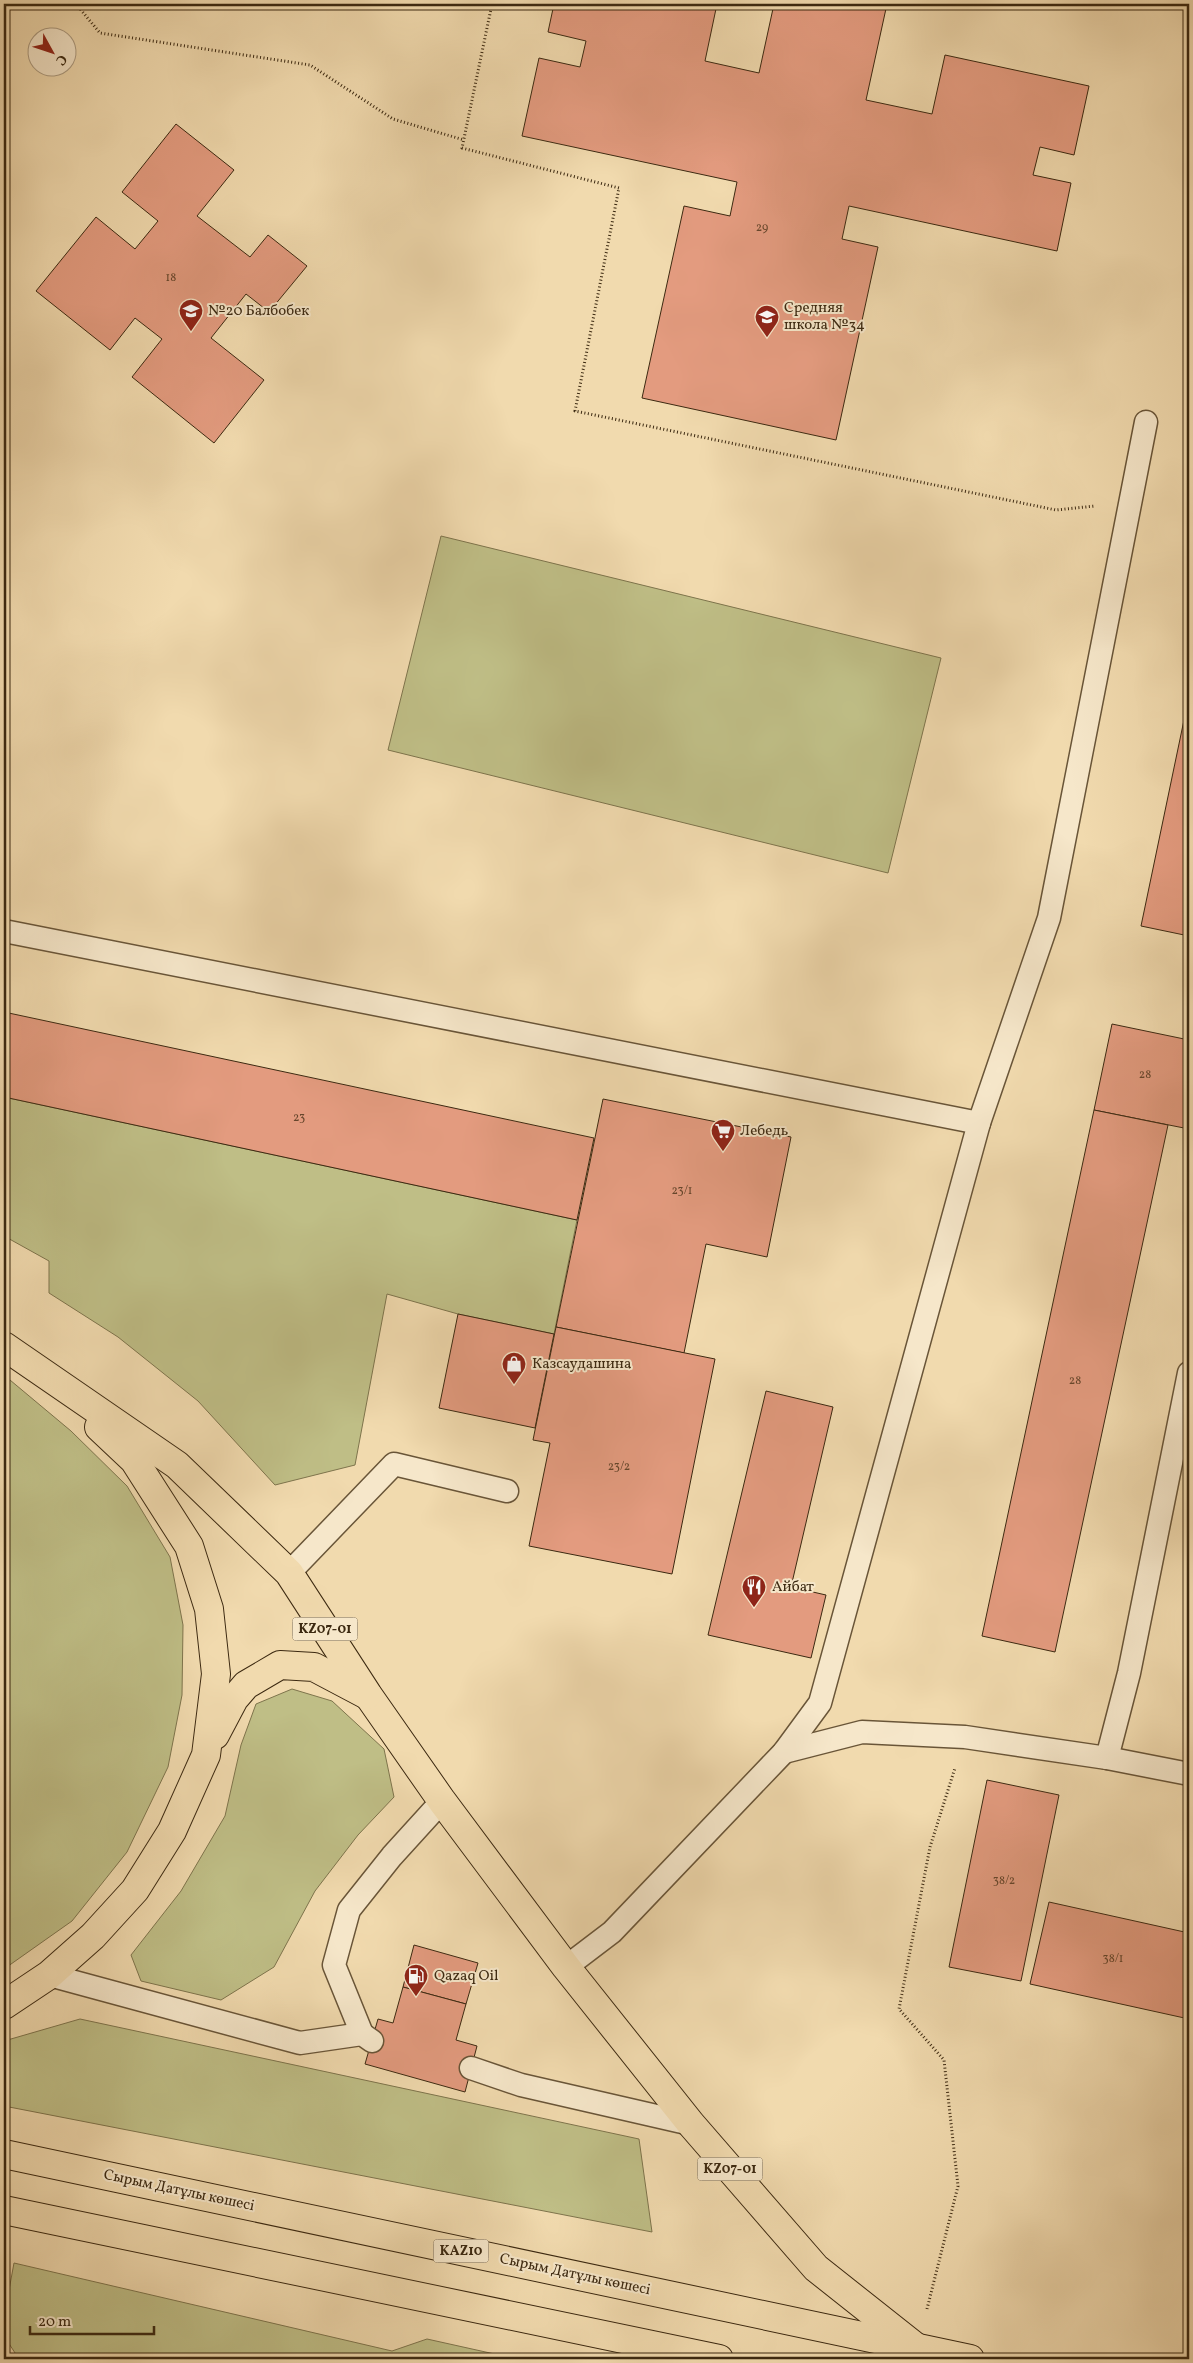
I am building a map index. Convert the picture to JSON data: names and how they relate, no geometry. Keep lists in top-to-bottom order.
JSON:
{
  "streets": {
    "main road": ["KZ07-01", "Сырым Датұлы көшесі", "KAZ10"]
  },
  "crossings": [
    ["KZ07-01", "Сырым Датұлы көшесі"]
  ],
  "places": {
    "school or university": ["№20 Балбобек", "Средняя школа №34"],
    "supermarket": ["Лебедь"],
    "shop": ["Казсаудашина"],
    "restaurant": ["Айбат"],
    "fuel station": ["Qazaq Oil"]
  },
  "house_numbers": [
    "29",
    "18",
    "28",
    "23",
    "23/1",
    "28",
    "23/2",
    "38/2",
    "38/1"
  ],
  "scale_bar": "20 m",
  "north": "bottom right"
}
